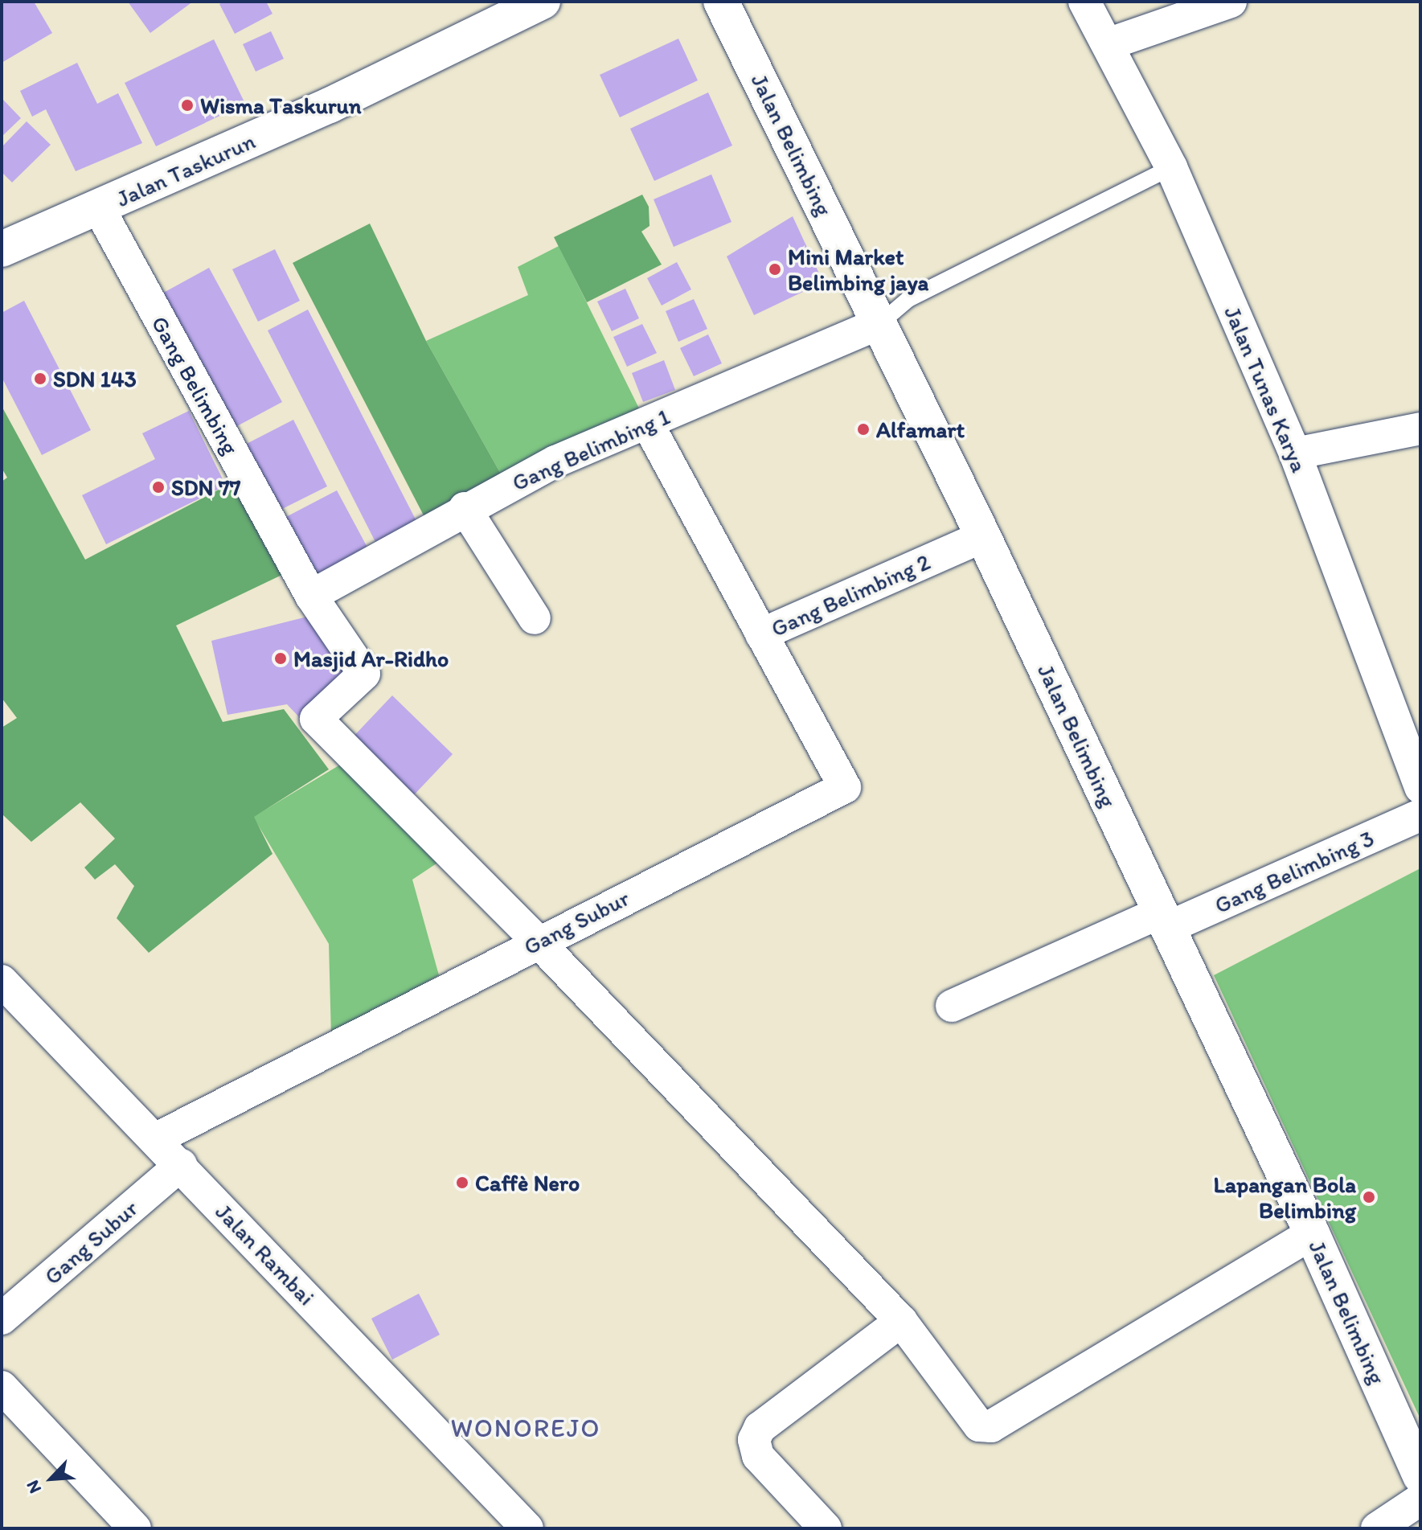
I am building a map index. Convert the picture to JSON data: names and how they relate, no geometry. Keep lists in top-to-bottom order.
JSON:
{
  "streets": {
    "street": [
      "Jalan Belimbing",
      "Jalan Taskurun",
      "Gang Belimbing",
      "Jalan Tunas Karya",
      "Gang Belimbing 1",
      "Gang Belimbing 2",
      "Gang Belimbing 3",
      "Gang Subur",
      "Jalan Rambai"
    ]
  },
  "crossings": [
    ["Jalan Belimbing", "Gang Belimbing 1"],
    ["Jalan Belimbing", "Gang Belimbing 2"],
    ["Jalan Belimbing", "Gang Belimbing 3"],
    ["Jalan Taskurun", "Gang Belimbing"],
    ["Gang Belimbing", "Gang Belimbing 1"],
    ["Gang Belimbing", "Gang Subur"],
    ["Gang Belimbing 1", "Gang Belimbing 2"],
    ["Gang Belimbing 2", "Gang Subur"],
    ["Gang Subur", "Jalan Rambai"]
  ],
  "districts": ["WONOREJO"],
  "places": [
    "Wisma Taskurun",
    "Mini Market Belimbing jaya",
    "SDN 143",
    "Alfamart",
    "SDN 77",
    "Masjid Ar-Ridho",
    "Caffè Nero",
    "Lapangan Bola Belimbing"
  ],
  "north": "bottom left"
}
